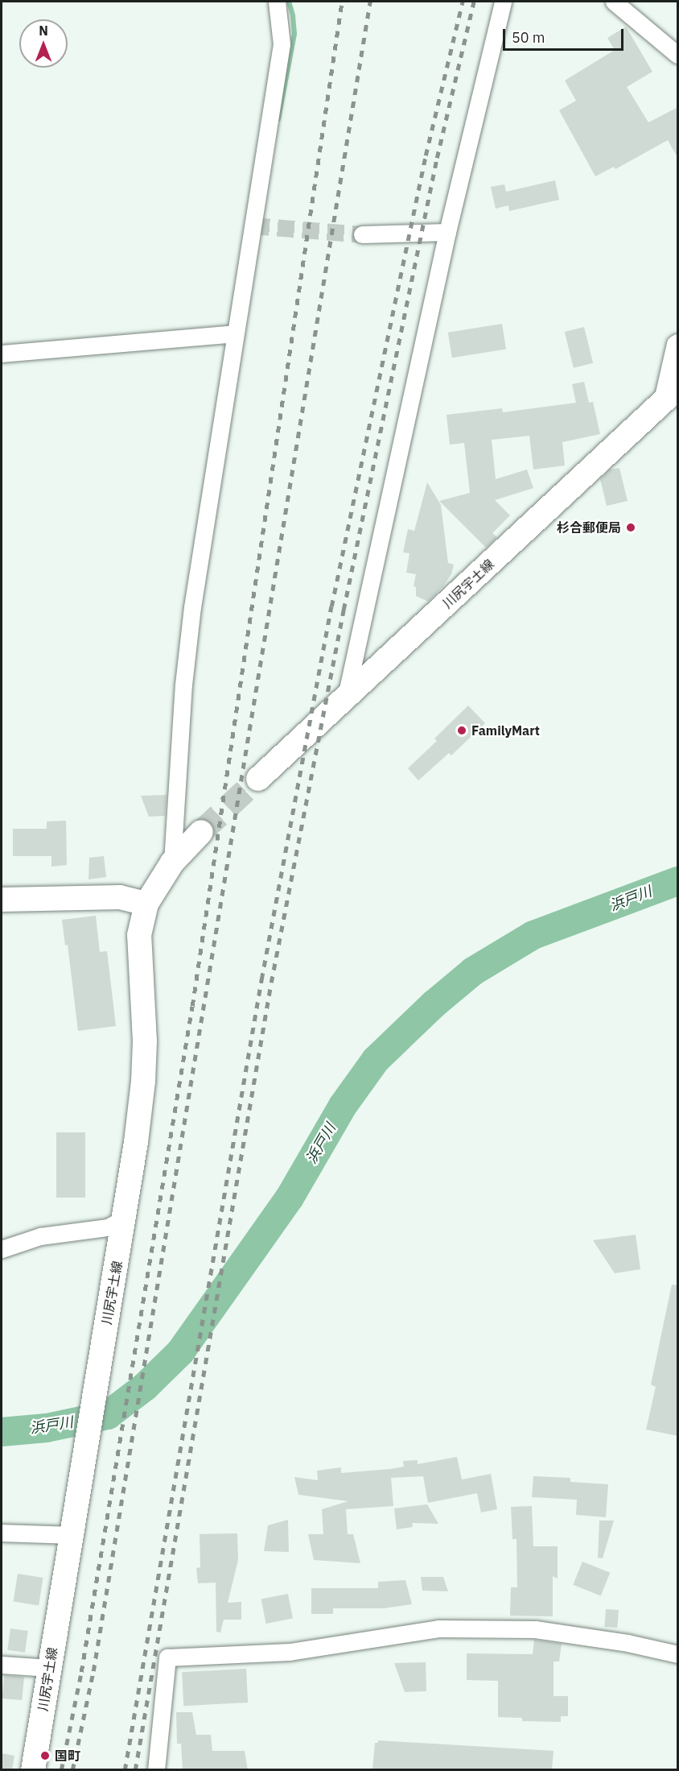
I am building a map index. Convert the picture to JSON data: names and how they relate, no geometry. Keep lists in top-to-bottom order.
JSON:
{
  "streets": {
    "main road": ["川尻宇土線"]
  },
  "water": ["浜戸川"],
  "places": ["杉合郵便局", "FamilyMart", "国町"],
  "scale_bar": "50 m",
  "north": "top"
}
